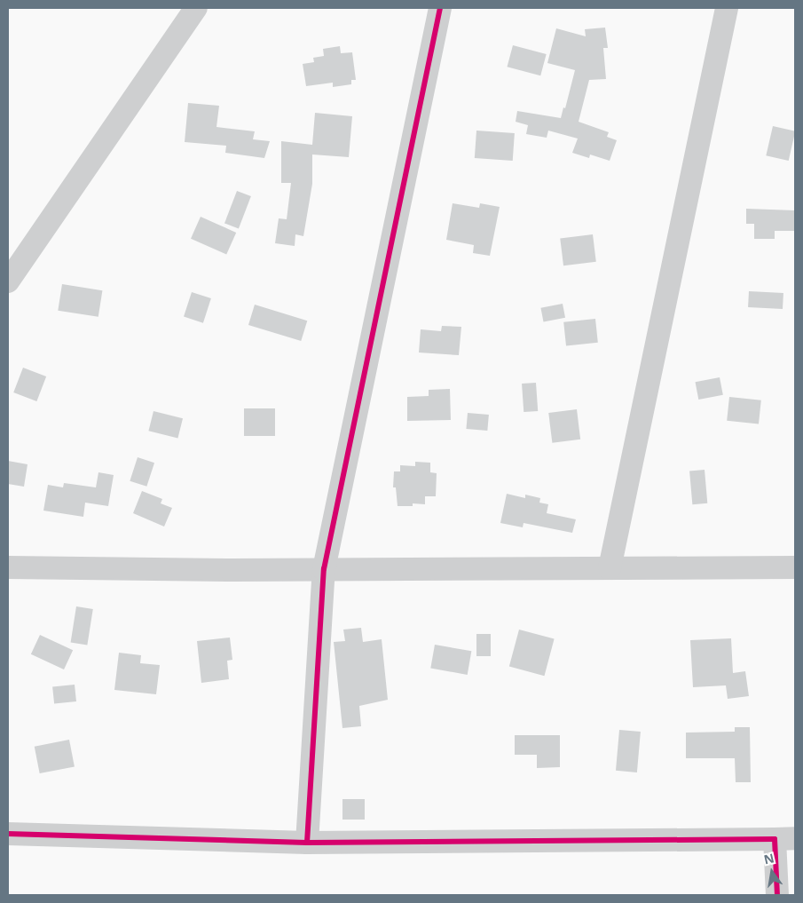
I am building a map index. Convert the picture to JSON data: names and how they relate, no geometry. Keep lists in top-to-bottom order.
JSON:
{
  "north": "top"
}
